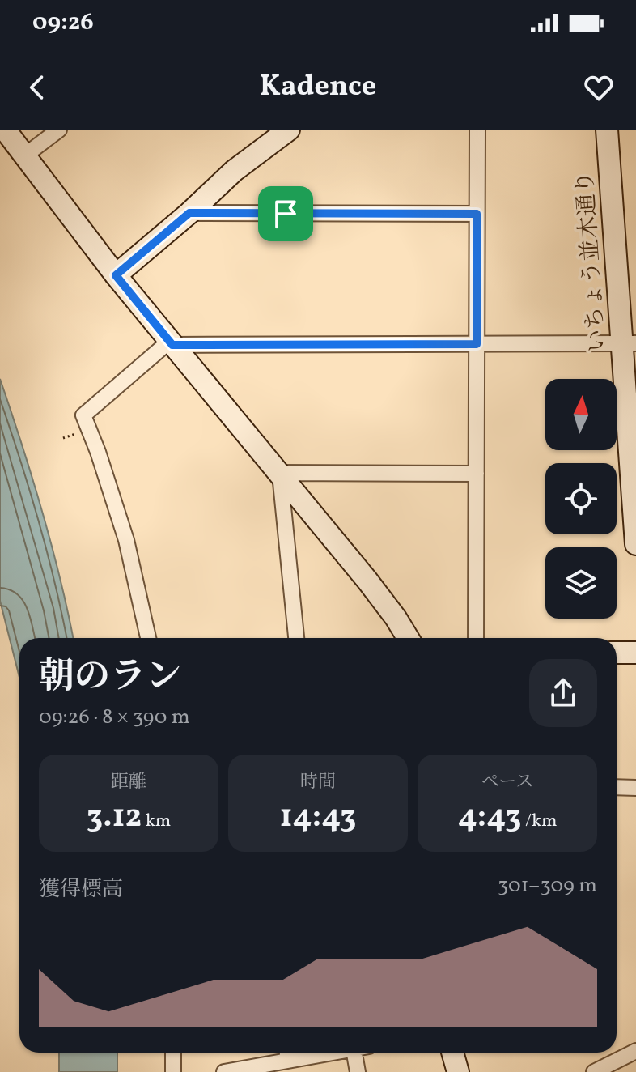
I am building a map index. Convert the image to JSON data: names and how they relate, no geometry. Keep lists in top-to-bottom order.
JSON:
{
  "streets": {
    "street": ["いちょう並木通り"]
  },
  "north": "top",
  "page": {
    "status": "09:26",
    "header": "Kadence",
    "heading": ["朝のラン", "09:26 · 8 × 390 m"],
    "stats": [
      ["距離", "3.12 km"],
      ["時間", "14:43"],
      ["ペース", "4:43 /km"]
    ],
    "chart": ["獲得標高", "301–309 m"]
  }
}
